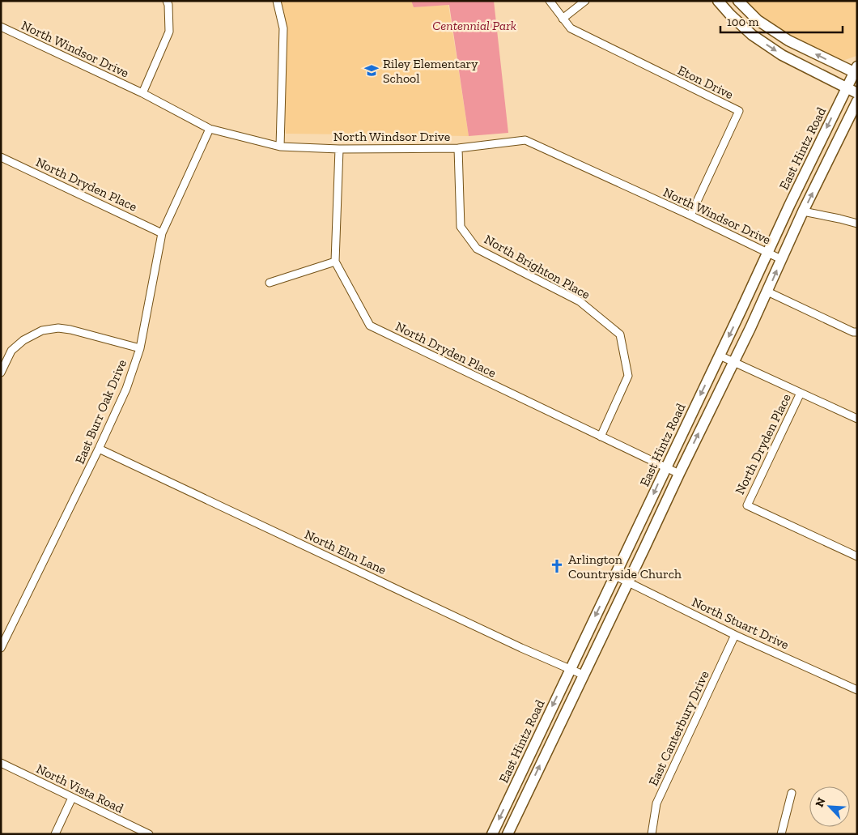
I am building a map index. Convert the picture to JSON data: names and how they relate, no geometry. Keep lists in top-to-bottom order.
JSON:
{
  "streets": {
    "main road": ["East Hintz Road"],
    "street": [
      "North Windsor Drive",
      "Eton Drive",
      "North Dryden Place",
      "North Brighton Place",
      "East Burr Oak Drive",
      "North Elm Lane",
      "North Stuart Drive",
      "East Canterbury Drive",
      "North Vista Road"
    ]
  },
  "crossings": [
    ["North Windsor Drive", "Eton Drive"],
    ["North Windsor Drive", "East Hintz Road"],
    ["North Windsor Drive", "North Brighton Place"],
    ["North Windsor Drive", "East Burr Oak Drive"],
    ["East Hintz Road", "North Dryden Place"],
    ["East Hintz Road", "North Elm Lane"],
    ["East Hintz Road", "North Stuart Drive"],
    ["North Dryden Place", "North Brighton Place"],
    ["North Dryden Place", "East Burr Oak Drive"],
    ["East Burr Oak Drive", "North Elm Lane"],
    ["North Stuart Drive", "East Canterbury Drive"]
  ],
  "parks": ["Centennial Park"],
  "places": {
    "school or university": ["Riley Elementary School"],
    "church": ["Arlington Countryside Church"]
  },
  "scale_bar": "100 m",
  "north": "top left"
}
